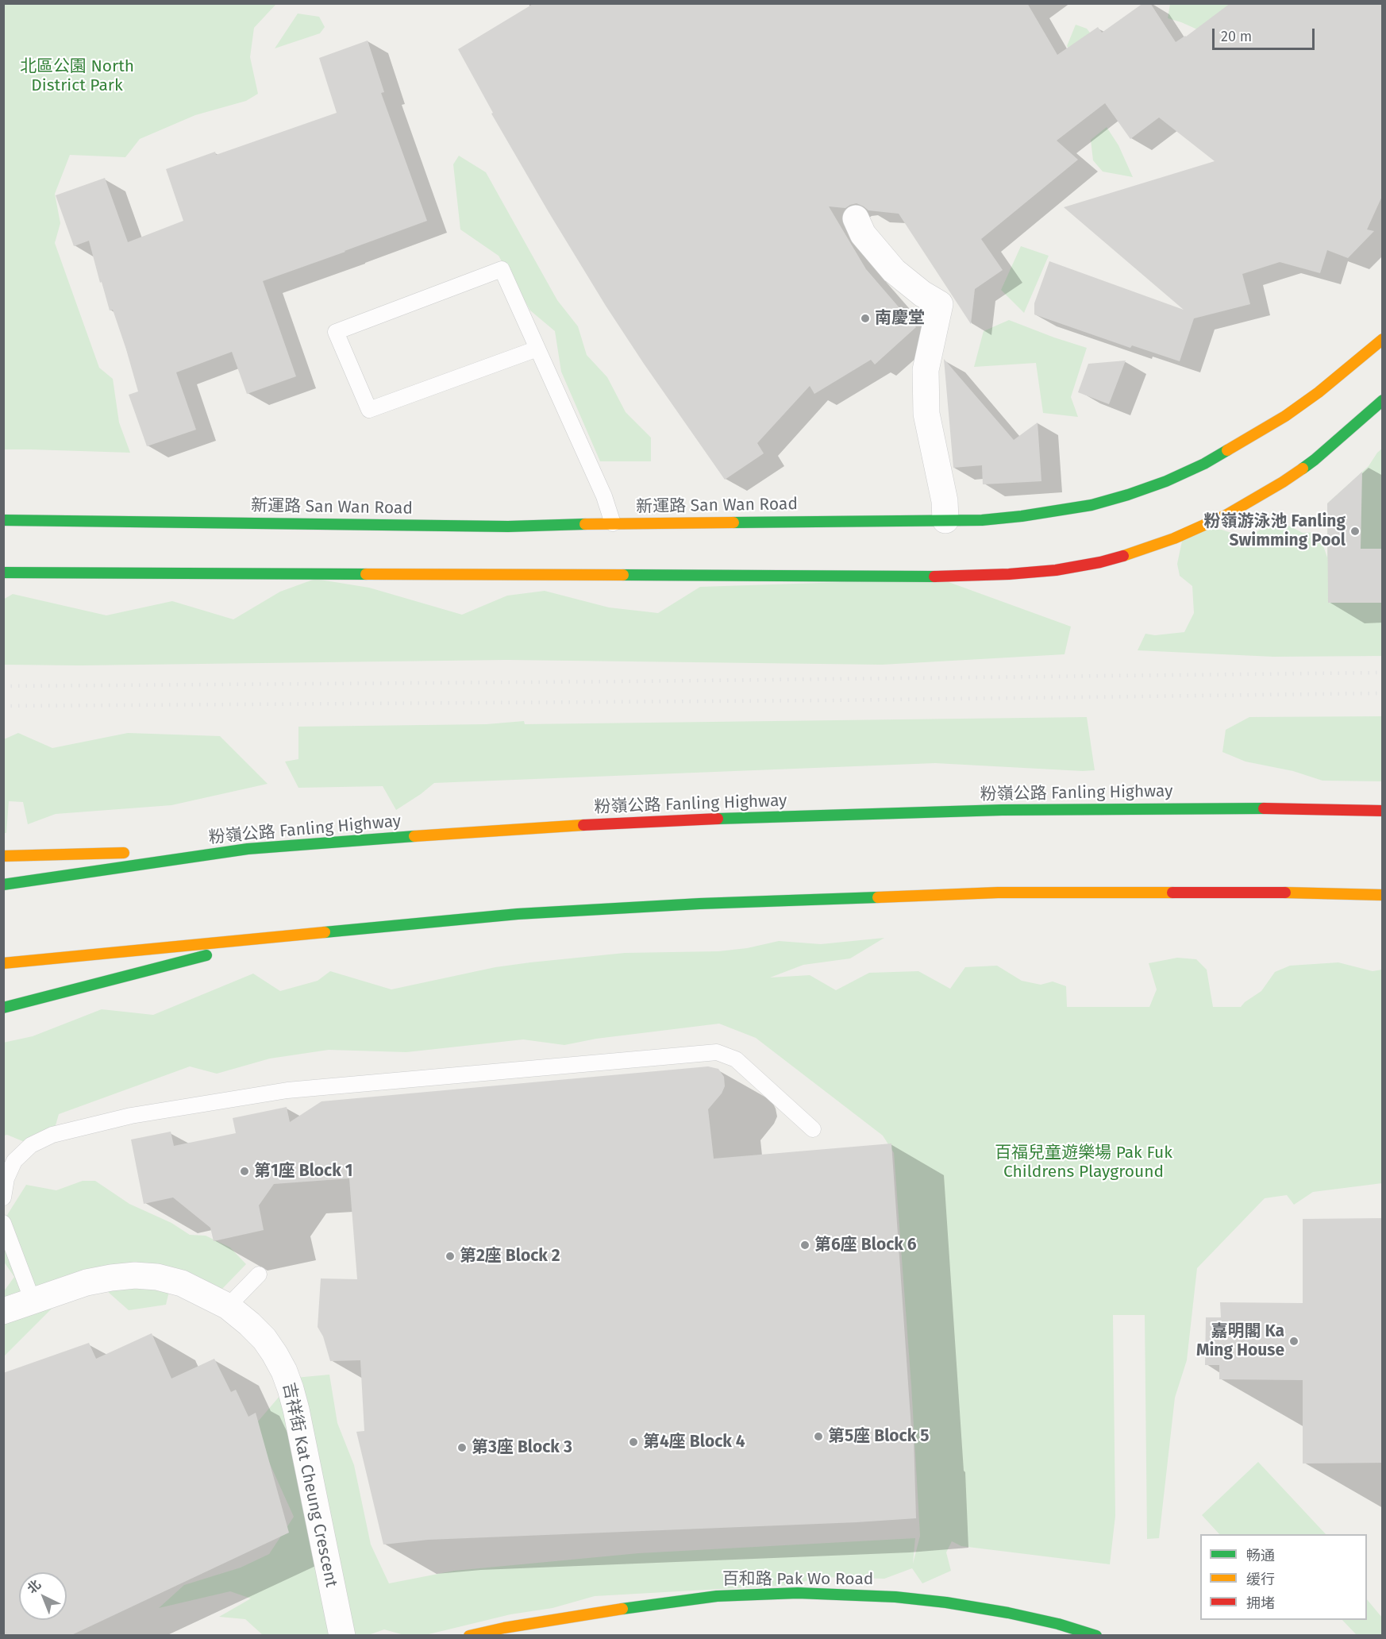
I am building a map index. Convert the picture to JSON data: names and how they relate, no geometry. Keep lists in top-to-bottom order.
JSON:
{
  "streets": {
    "main road": ["新運路 San Wan Road", "粉嶺公路 Fanling Highway", "百和路 Pak Wo Road"],
    "street": ["吉祥街 Kat Cheung Crescent"]
  },
  "parks": ["北區公園 North District Park", "百福兒童遊樂場 Pak Fuk Childrens Playground"],
  "places": [
    "南慶堂",
    "粉嶺游泳池 Fanling Swimming Pool",
    "第1座 Block 1",
    "第6座 Block 6",
    "第2座 Block 2",
    "嘉明閣 Ka Ming House",
    "第5座 Block 5",
    "第4座 Block 4",
    "第3座 Block 3"
  ],
  "legend": ["畅通", "缓行", "拥堵"],
  "scale_bar": "20 m",
  "north": "top left"
}
